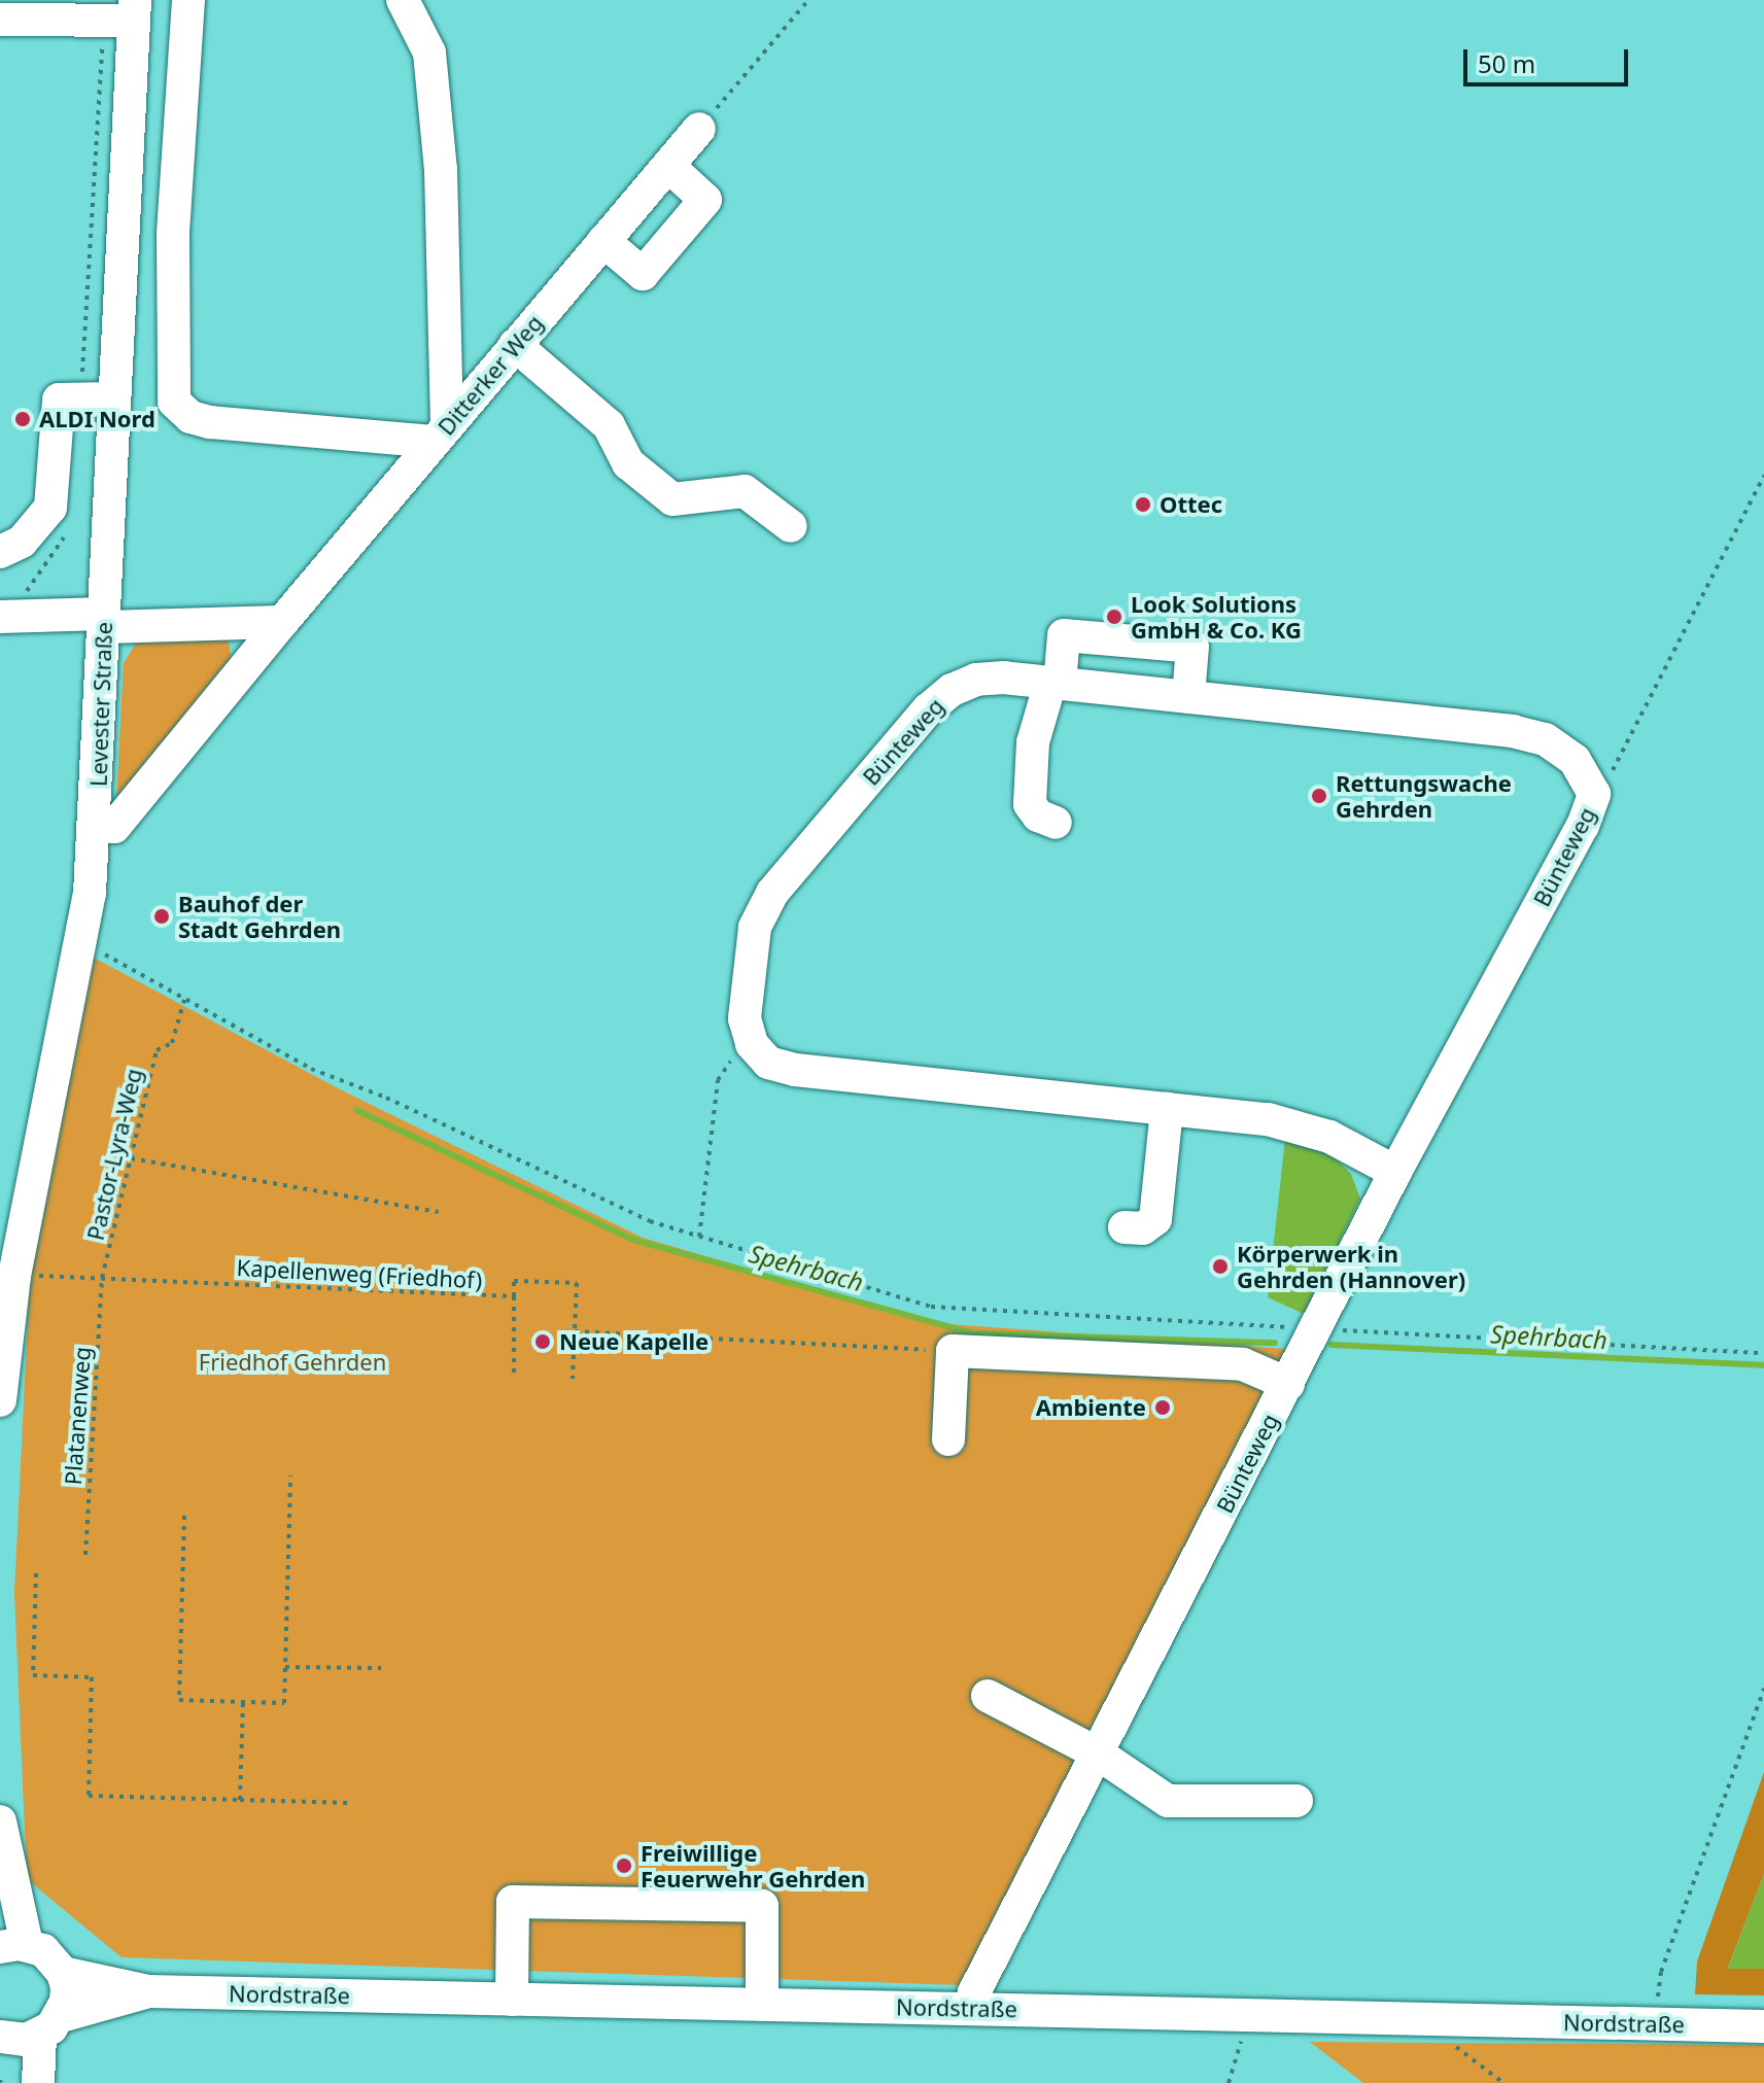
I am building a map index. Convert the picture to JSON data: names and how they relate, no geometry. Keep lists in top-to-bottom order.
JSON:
{
  "streets": {
    "street": [
      "Ditterker Weg",
      "Levester Straße",
      "Bünteweg",
      "Nordstraße"
    ],
    "path": ["Pastor-Lyra-Weg", "Kapellenweg (Friedhof)", "Platanenweg"]
  },
  "crossings": [
    ["Ditterker Weg", "Levester Straße"],
    ["Bünteweg", "Nordstraße"],
    ["Pastor-Lyra-Weg", "Kapellenweg (Friedhof)"],
    ["Pastor-Lyra-Weg", "Platanenweg"],
    ["Kapellenweg (Friedhof)", "Platanenweg"]
  ],
  "water": ["Spehrbach"],
  "parks": ["Friedhof Gehrden"],
  "places": [
    "ALDI Nord",
    "Ottec",
    "Look Solutions GmbH & Co. KG",
    "Rettungswache Gehrden",
    "Bauhof der Stadt Gehrden",
    "Körperwerk in Gehrden (Hannover)",
    "Neue Kapelle",
    "Ambiente",
    "Freiwillige Feuerwehr Gehrden"
  ],
  "scale_bar": "50 m"
}
